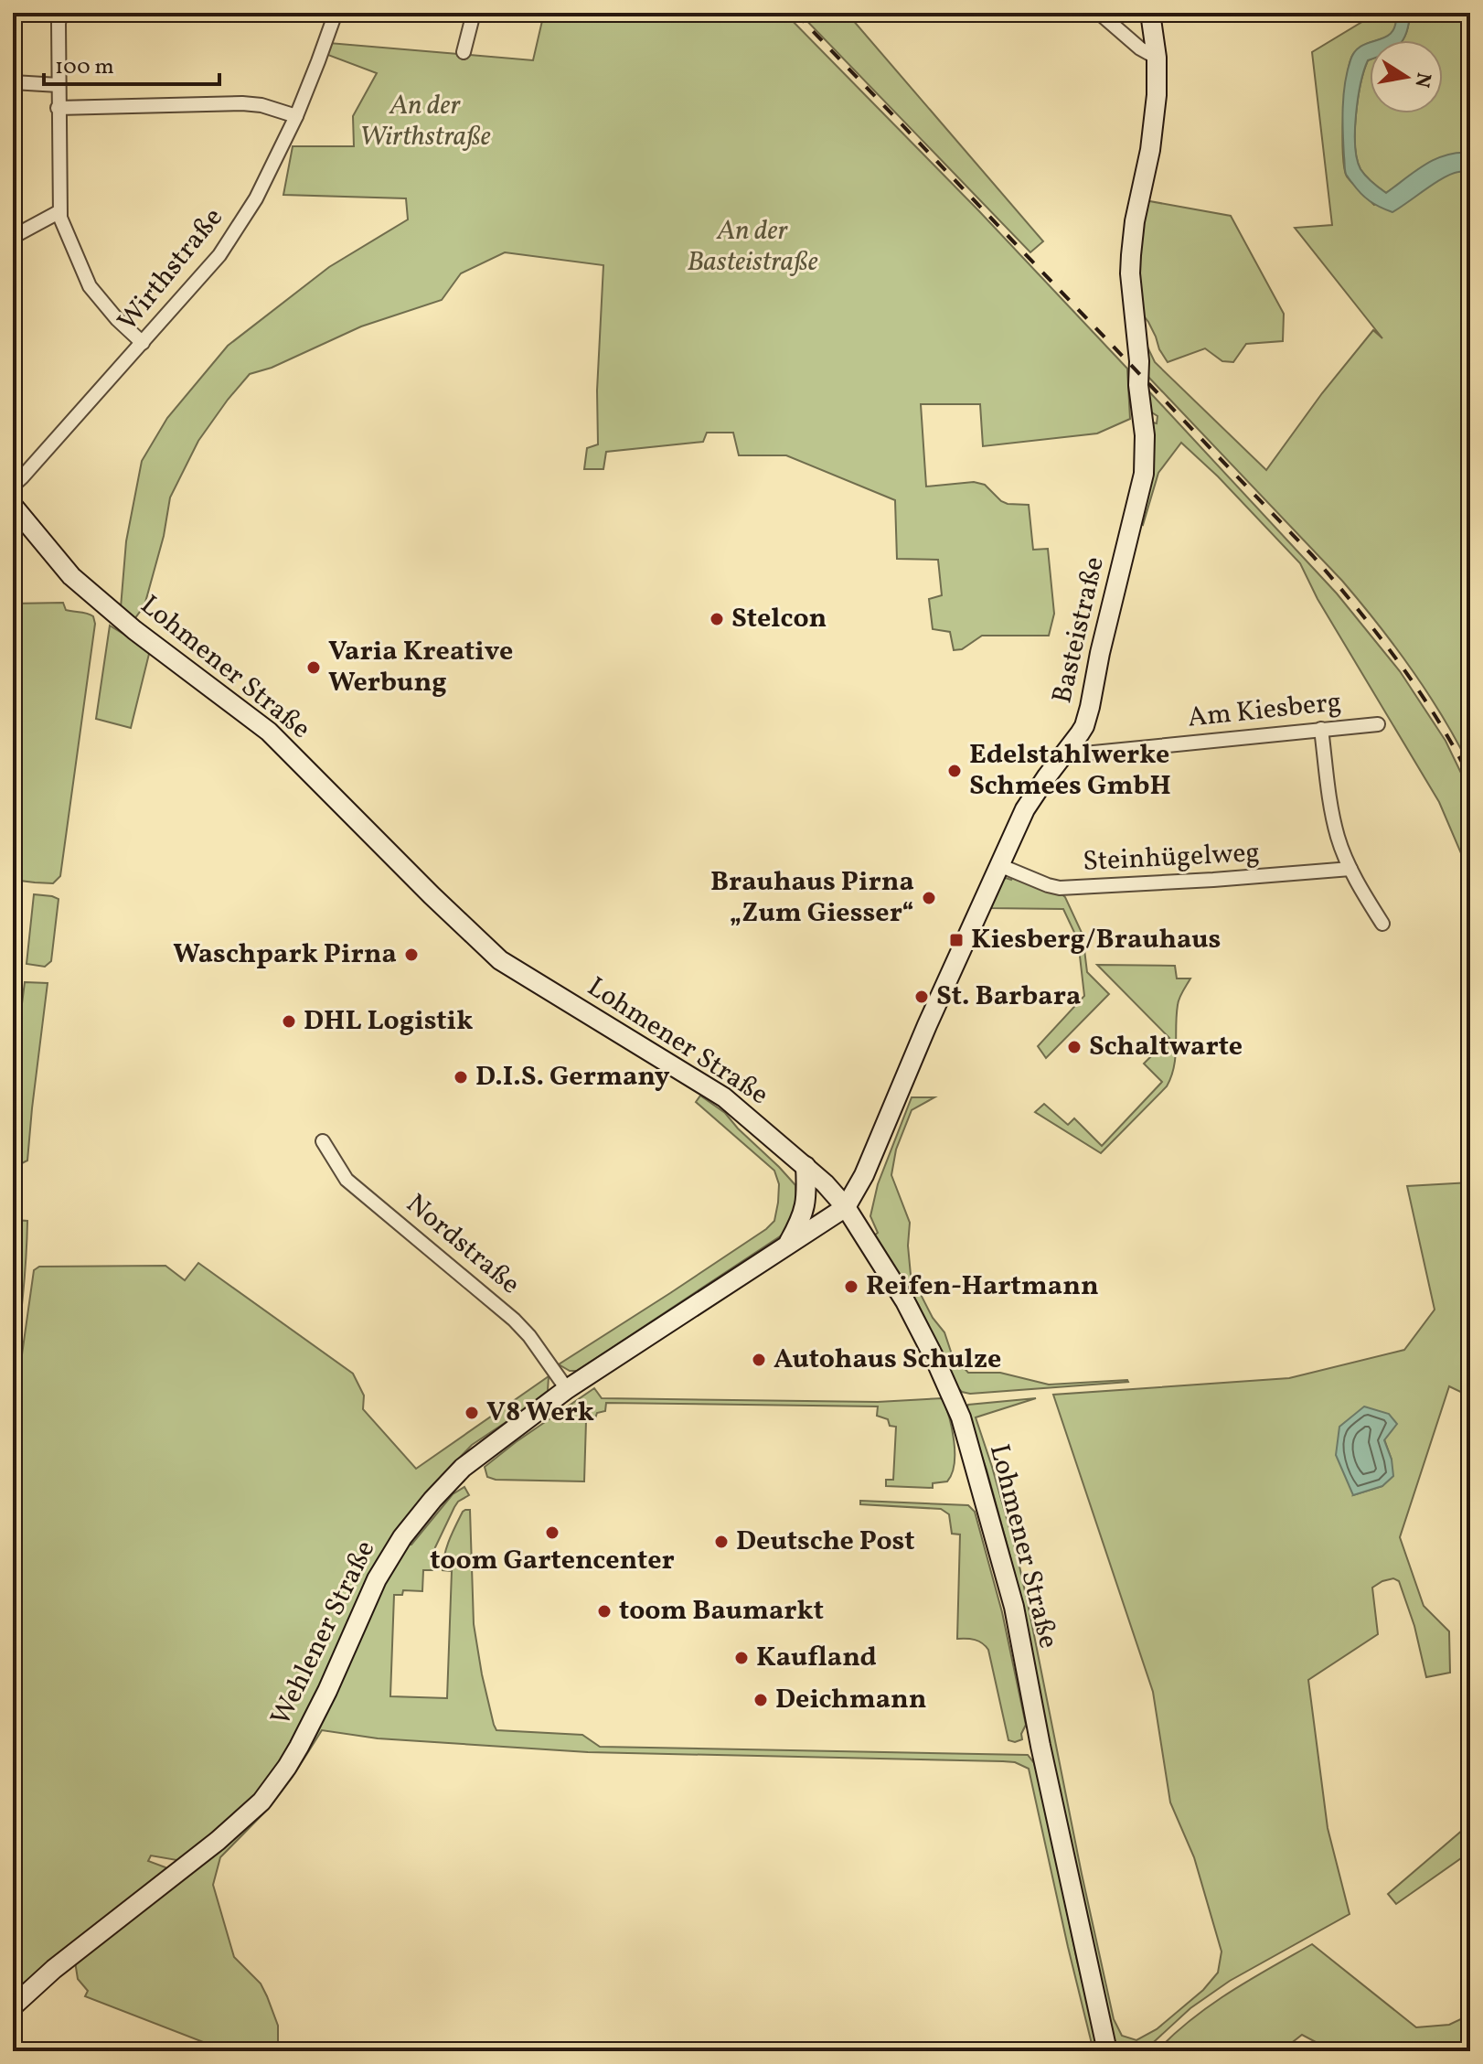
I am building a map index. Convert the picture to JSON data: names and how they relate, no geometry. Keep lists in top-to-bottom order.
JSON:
{
  "streets": {
    "main road": ["Basteistraße", "Lohmener Straße", "Wehlener Straße"],
    "street": [
      "Wirthstraße",
      "Am Kiesberg",
      "Steinhügelweg",
      "Nordstraße"
    ]
  },
  "crossings": [
    ["Basteistraße", "Lohmener Straße"],
    ["Basteistraße", "Am Kiesberg"],
    ["Basteistraße", "Steinhügelweg"],
    ["Basteistraße", "Wehlener Straße"],
    ["Lohmener Straße", "Wehlener Straße"],
    ["Nordstraße", "Wehlener Straße"]
  ],
  "parks": ["An der Wirthstraße", "An der Basteistraße"],
  "places": {
    "other": [
      "Stelcon",
      "Varia Kreative Werbung",
      "Edelstahlwerke Schmees GmbH",
      "Brauhaus Pirna „Zum Giesser“",
      "Waschpark Pirna",
      "St. Barbara",
      "DHL Logistik",
      "Schaltwarte",
      "D.I.S. Germany",
      "Reifen-Hartmann",
      "Autohaus Schulze",
      "V8 Werk",
      "toom Gartencenter",
      "Deutsche Post",
      "toom Baumarkt",
      "Kaufland",
      "Deichmann"
    ],
    "transit": ["Kiesberg/Brauhaus"]
  },
  "scale_bar": "100 m",
  "north": "right"
}
